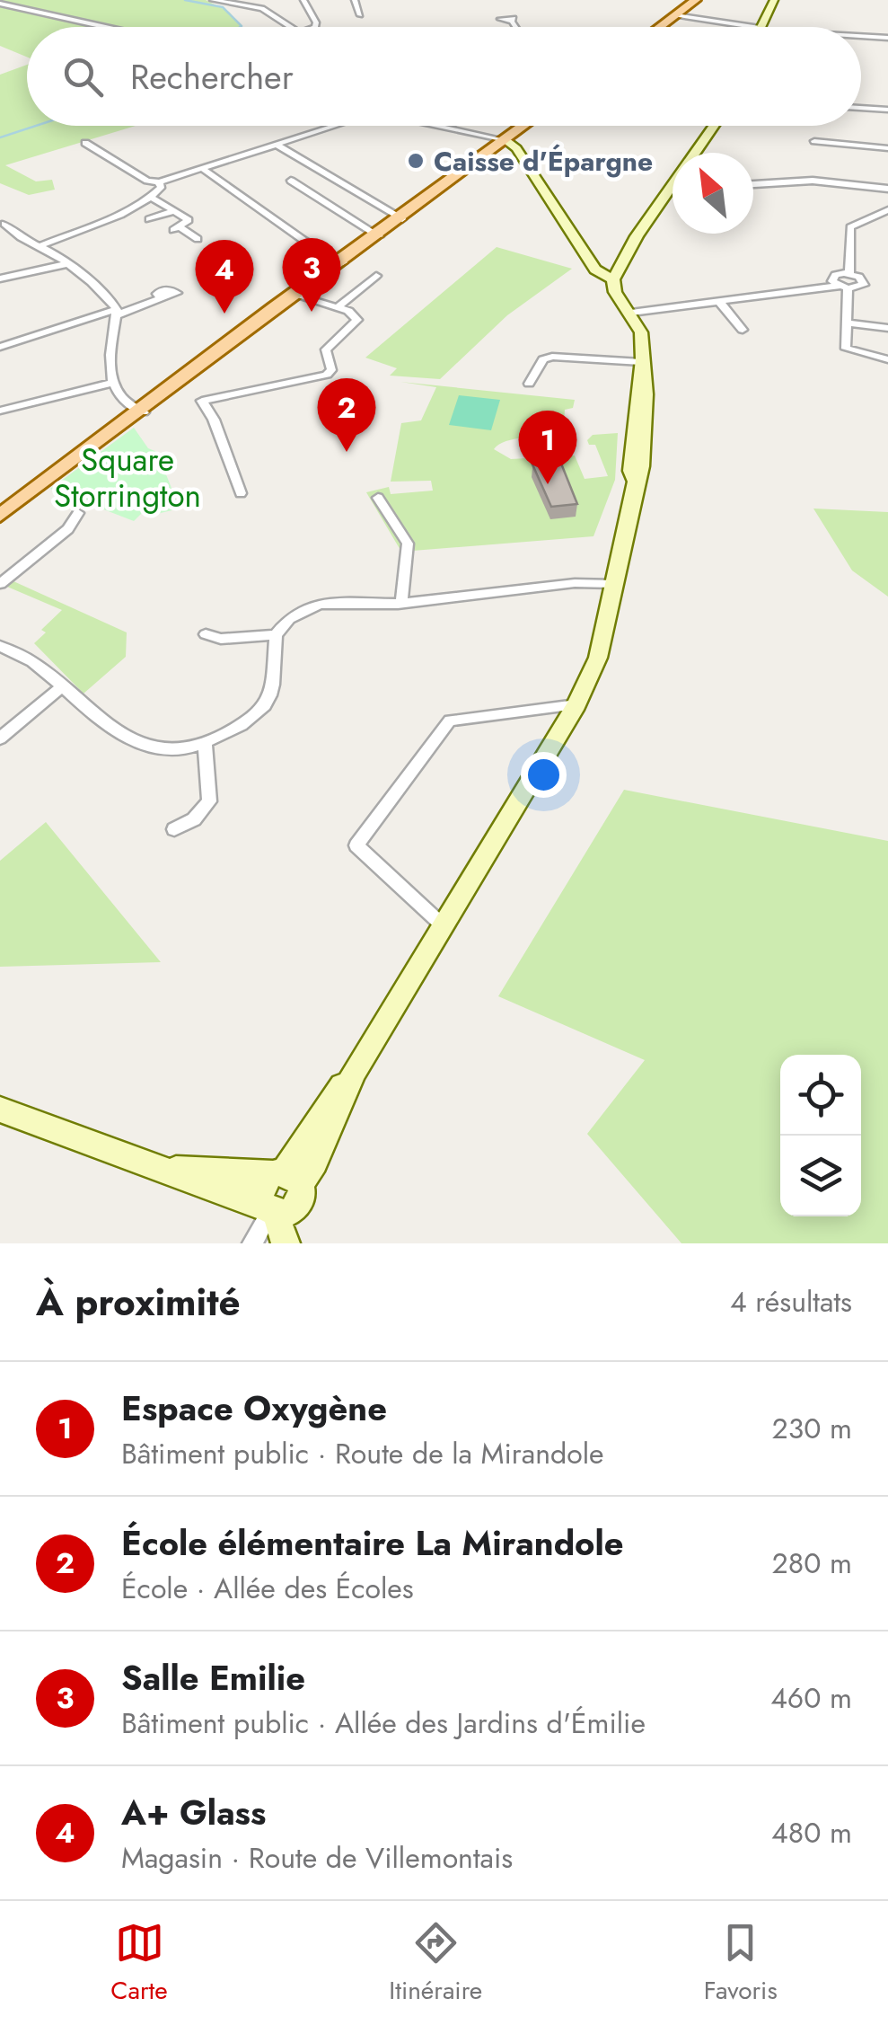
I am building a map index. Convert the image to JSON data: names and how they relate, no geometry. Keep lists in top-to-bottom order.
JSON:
{
  "parks": ["Square Storrington"],
  "places": ["Caisse d'Épargne"],
  "north": "top left",
  "page": {
    "search": "Rechercher",
    "pins": [
      "3",
      "4",
      "2",
      "1"
    ],
    "heading": ["À proximité", "4 résultats"],
    "list": [
      {
        "mark": "1",
        "name": "Espace Oxygène",
        "note": "Bâtiment public · Route de la Mirandole",
        "value": "230 m"
      },
      {
        "mark": "2",
        "name": "École élémentaire La Mirandole",
        "note": "École · Allée des Écoles",
        "value": "280 m"
      },
      {
        "mark": "3",
        "name": "Salle Emilie",
        "note": "Bâtiment public · Allée des Jardins d'Émilie",
        "value": "460 m"
      },
      {
        "mark": "4",
        "name": "A+ Glass",
        "note": "Magasin · Route de Villemontais",
        "value": "480 m"
      }
    ],
    "nav": ["Carte", "Itinéraire", "Favoris"]
  }
}
